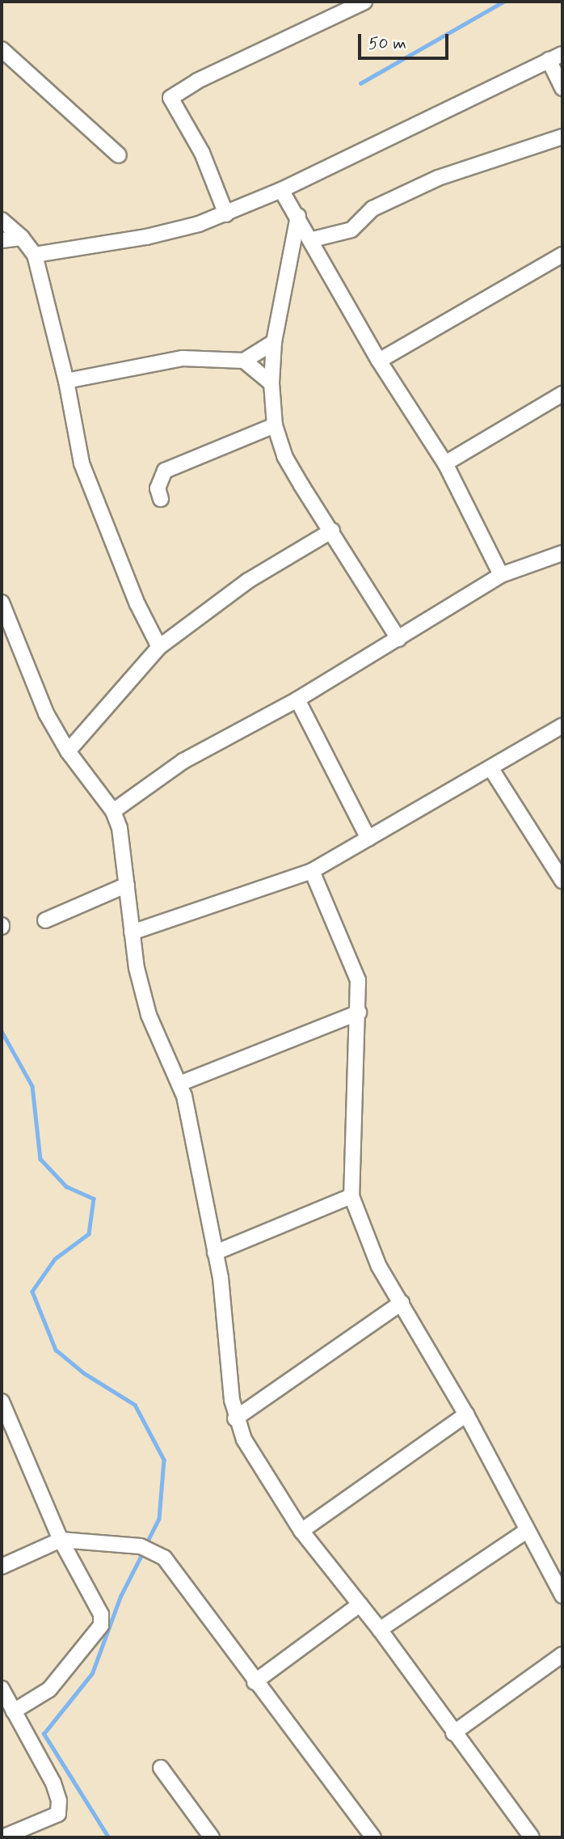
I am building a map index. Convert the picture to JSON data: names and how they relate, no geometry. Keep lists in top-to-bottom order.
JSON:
{
  "scale_bar": "50 m"
}
